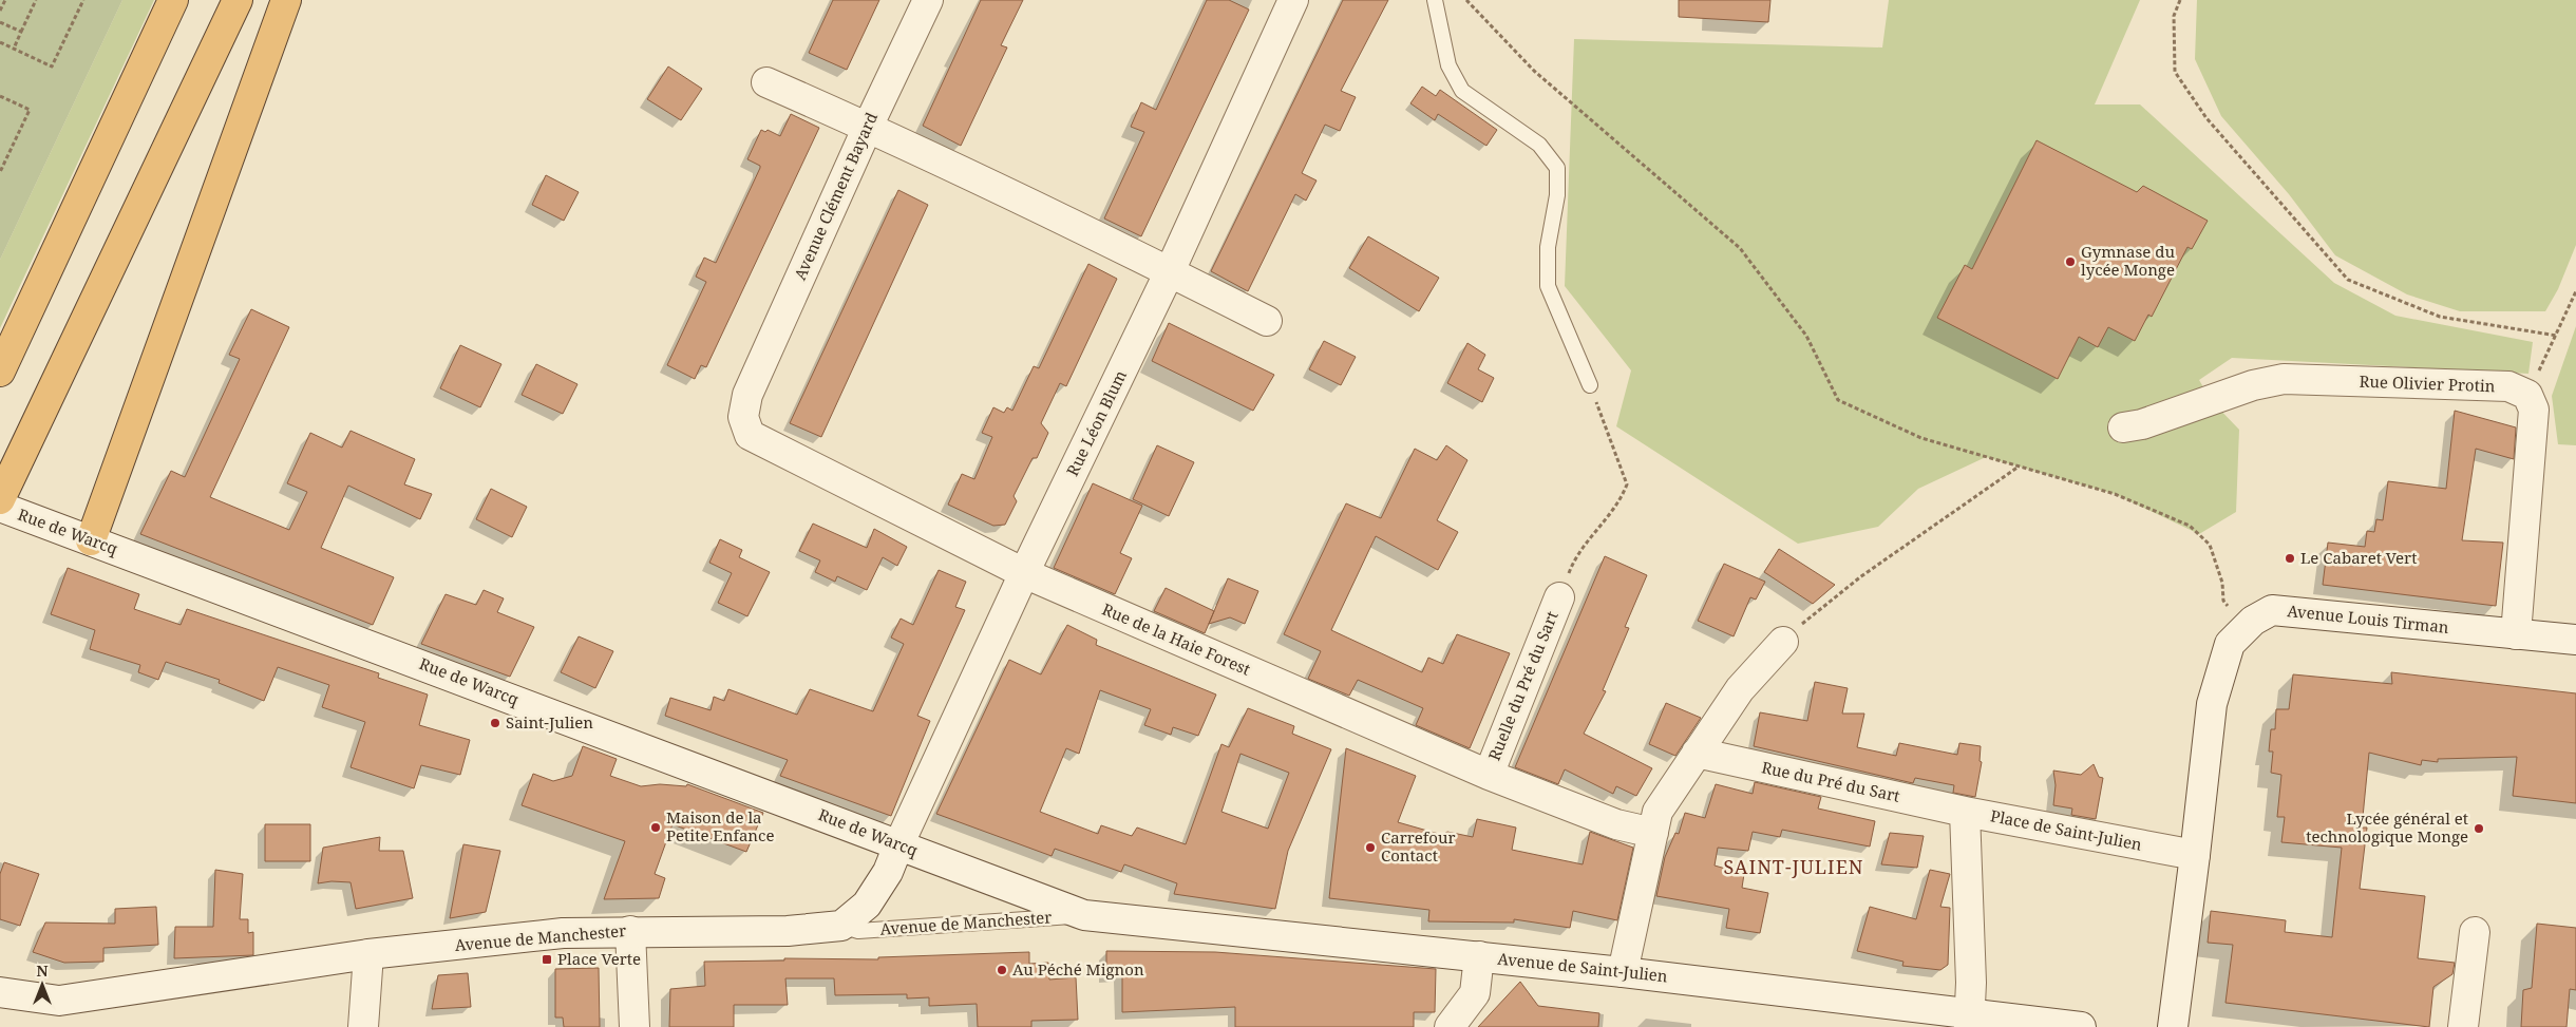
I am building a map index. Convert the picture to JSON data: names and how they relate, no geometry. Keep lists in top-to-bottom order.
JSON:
{
  "streets": {
    "street": [
      "Avenue Clément Bayard",
      "Rue Olivier Protin",
      "Rue Léon Blum",
      "Rue de Warcq",
      "Avenue Louis Tirman",
      "Rue de la Haie Forest",
      "Ruelle du Pré du Sart",
      "Rue du Pré du Sart",
      "Place de Saint-Julien",
      "Avenue de Manchester",
      "Avenue de Saint-Julien"
    ]
  },
  "crossings": [
    ["Avenue Clément Bayard", "Rue de la Haie Forest"],
    ["Rue Léon Blum", "Rue de Warcq"],
    ["Rue Léon Blum", "Rue de la Haie Forest"],
    ["Rue Léon Blum", "Avenue de Manchester"],
    ["Rue de Warcq", "Avenue de Manchester"],
    ["Rue de Warcq", "Avenue de Saint-Julien"],
    ["Avenue Louis Tirman", "Place de Saint-Julien"],
    ["Rue de la Haie Forest", "Ruelle du Pré du Sart"],
    ["Rue du Pré du Sart", "Place de Saint-Julien"],
    ["Place de Saint-Julien", "Avenue de Saint-Julien"],
    ["Avenue de Manchester", "Avenue de Saint-Julien"]
  ],
  "districts": ["SAINT-JULIEN"],
  "places": {
    "other": [
      "Gymnase du lycée Monge",
      "Le Cabaret Vert",
      "Saint-Julien",
      "Maison de la Petite Enfance",
      "Lycée général et technologique Monge",
      "Carrefour Contact",
      "Au Péché Mignon"
    ],
    "transit": ["Place Verte"]
  },
  "north": "top"
}
